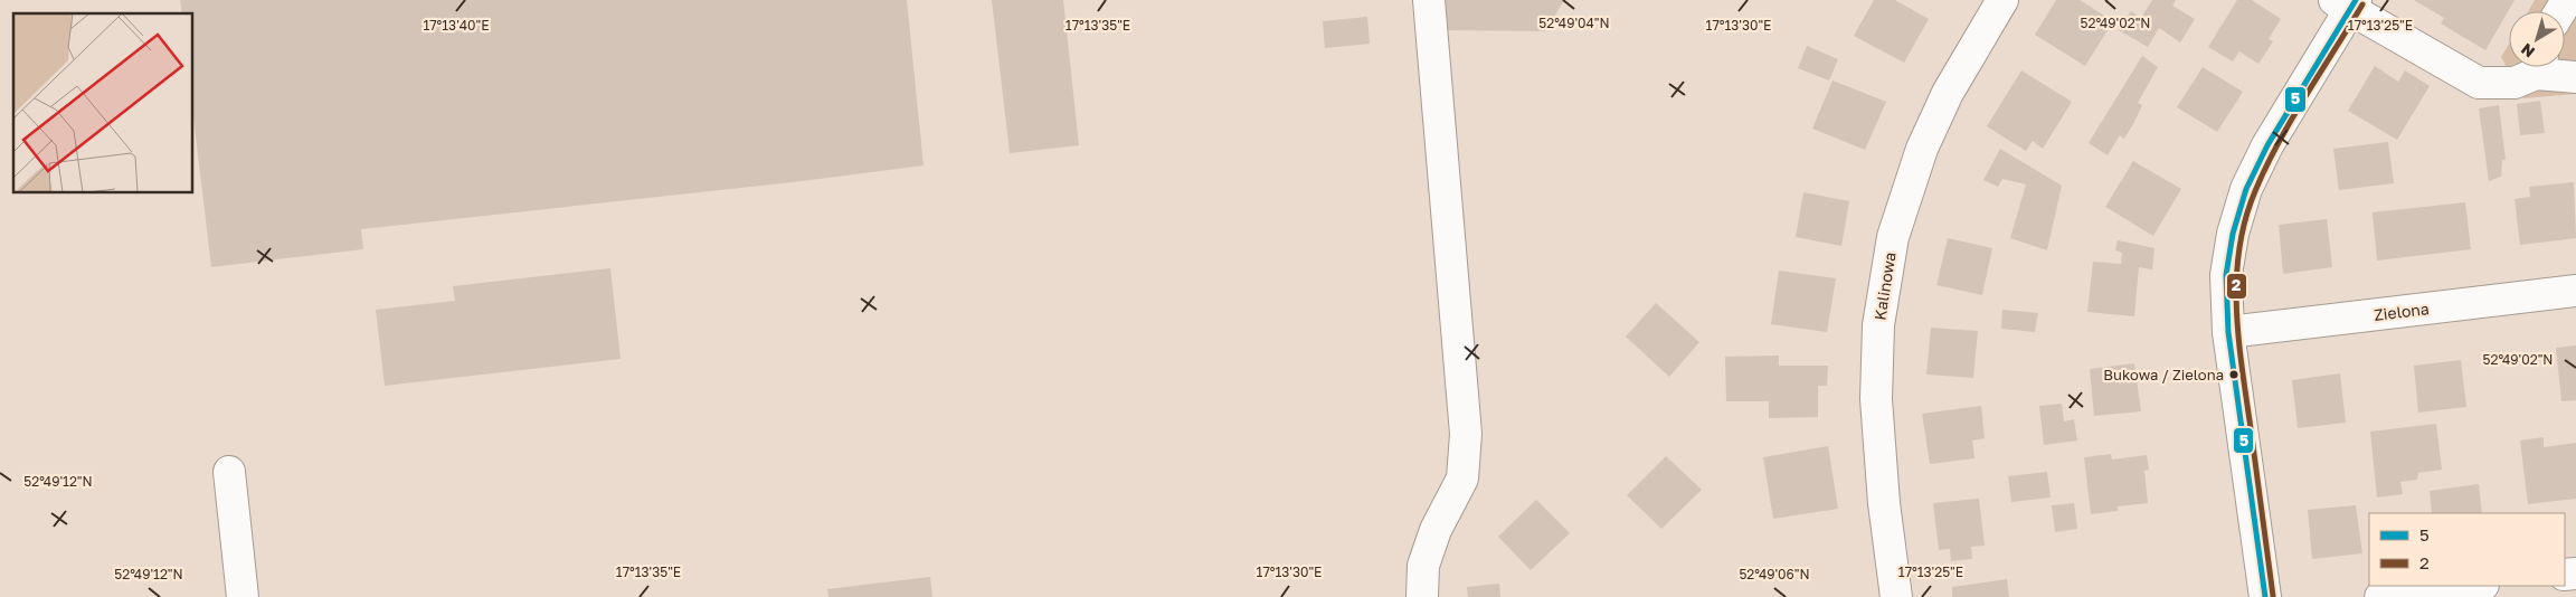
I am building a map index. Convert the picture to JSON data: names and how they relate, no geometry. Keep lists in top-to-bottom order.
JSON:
{
  "streets": {
    "street": ["Kalinowa", "Zielona"]
  },
  "places": ["Bukowa / Zielona"],
  "lines": ["transit line 5", "transit line 2"],
  "legend": ["5", "2"],
  "north": "bottom left",
  "coordinates": [
    "52°49'02\"N",
    "52°49'04\"N",
    "17°13'40\"E",
    "17°13'35\"E",
    "17°13'30\"E",
    "17°13'25\"E",
    "52°49'12\"N",
    "52°49'06\"N"
  ]
}
